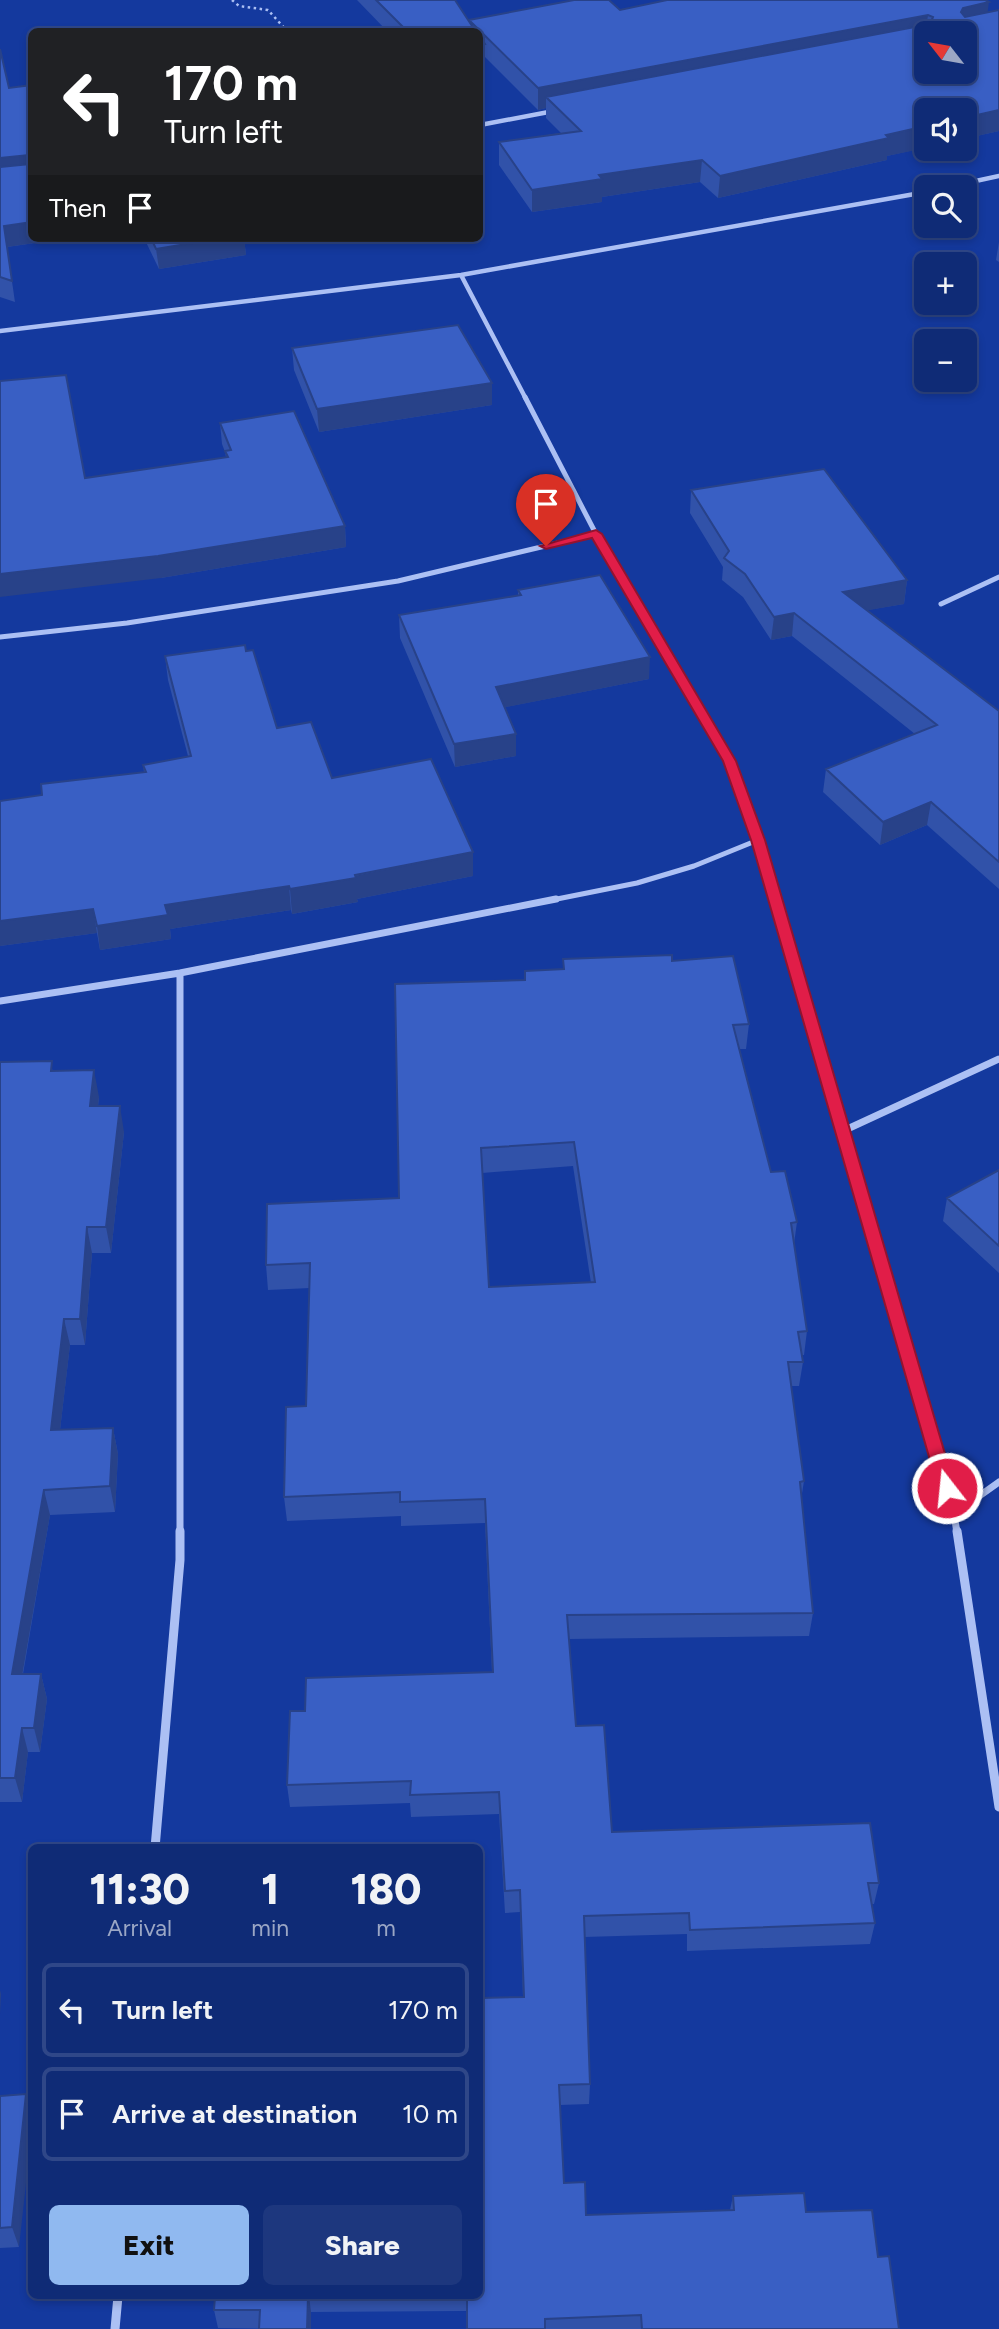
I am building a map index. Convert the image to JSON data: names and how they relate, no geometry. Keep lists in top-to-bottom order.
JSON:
{
  "north": "top left",
  "page": {
    "map_buttons": ["+", "−"],
    "turn": ["170 m", "Turn left"],
    "then": "Then",
    "eta": [
      "11:30",
      "Arrival",
      "1",
      "min",
      "180",
      "m"
    ],
    "list": [
      {
        "name": "Turn left",
        "value": "170 m"
      },
      {
        "name": "Arrive at destination",
        "value": "10 m"
      }
    ],
    "buttons": ["Exit", "Share"]
  }
}
